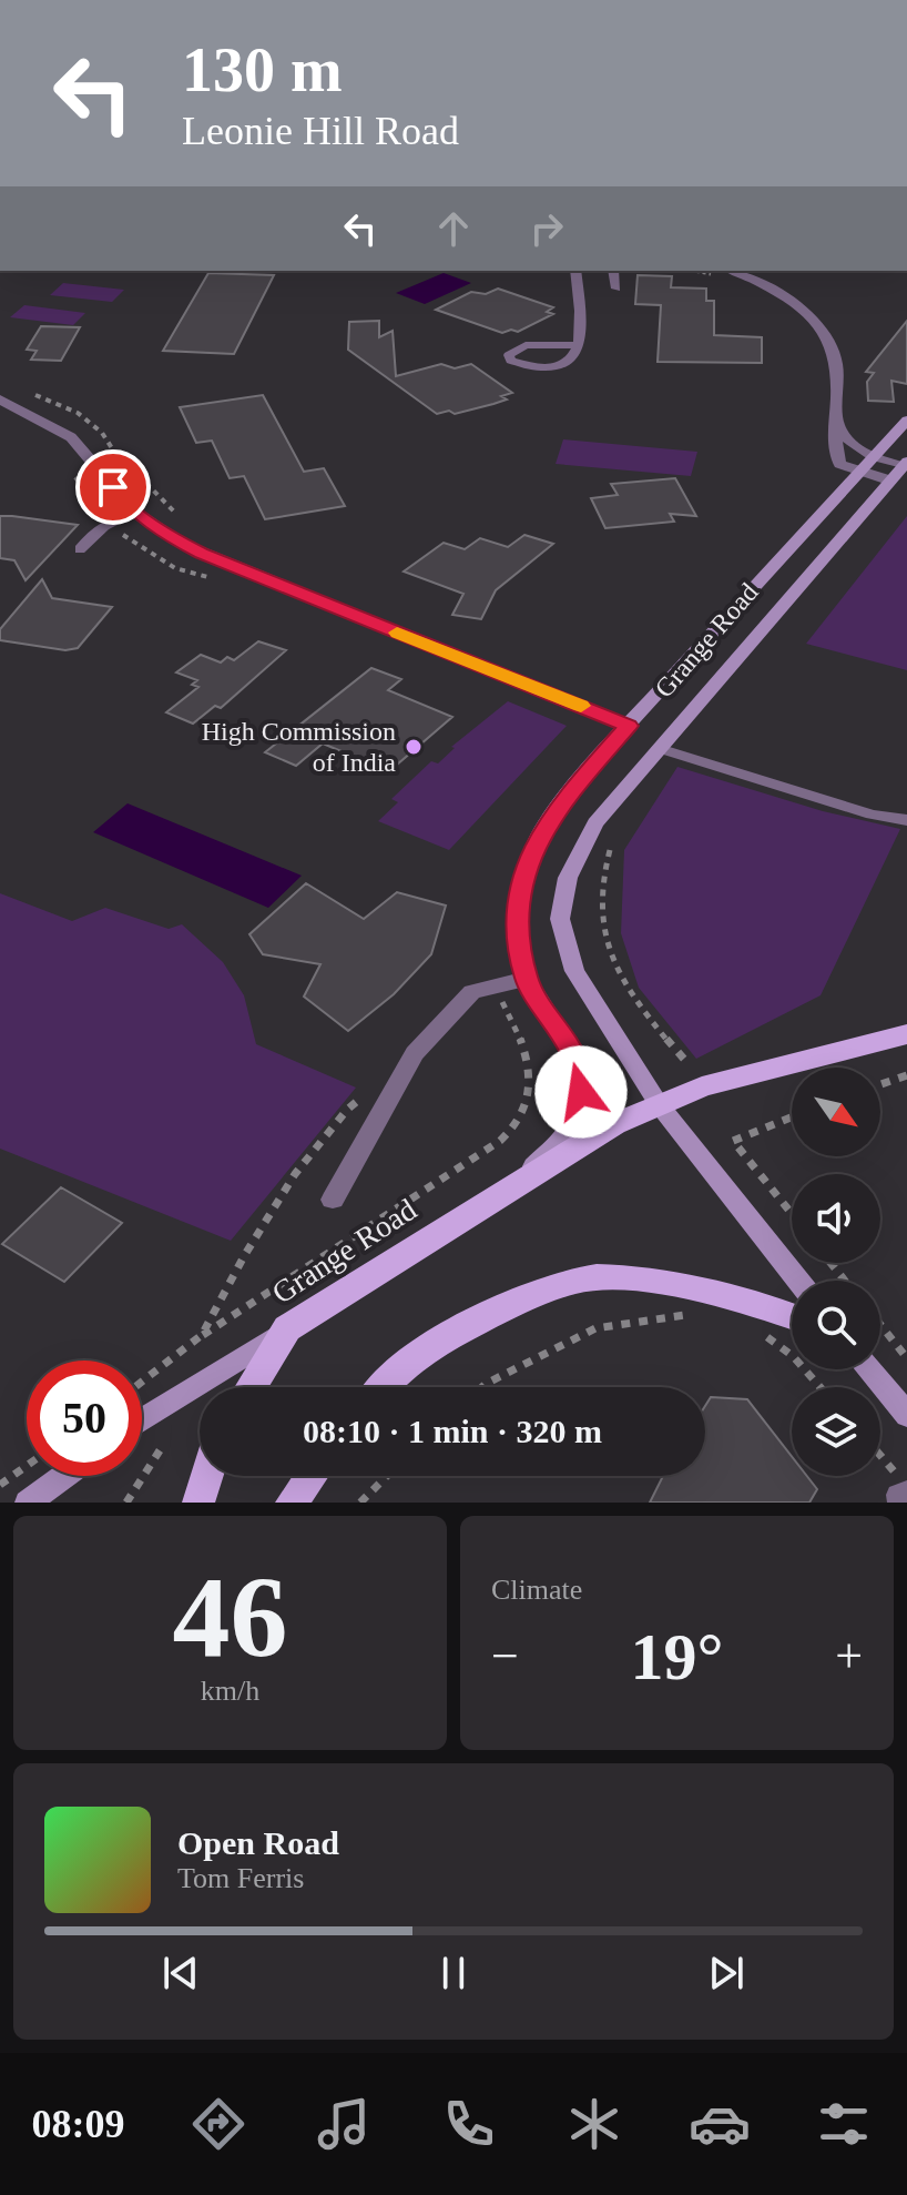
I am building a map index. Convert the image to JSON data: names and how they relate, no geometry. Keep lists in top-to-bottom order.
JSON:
{
  "streets": {
    "main road": ["Grange Road"]
  },
  "places": ["High Commission of India"],
  "north": "bottom right",
  "page": {
    "turn": ["130 m", "Leonie Hill Road"],
    "limit": "50",
    "trip": "08:10 · 1 min · 320 m",
    "tile": [
      ["46", "km/h"],
      "Climate"
    ],
    "heat": ["−", "19°", "+"],
    "song": ["Open Road", "Tom Ferris"],
    "tabs": "08:09"
  }
}
